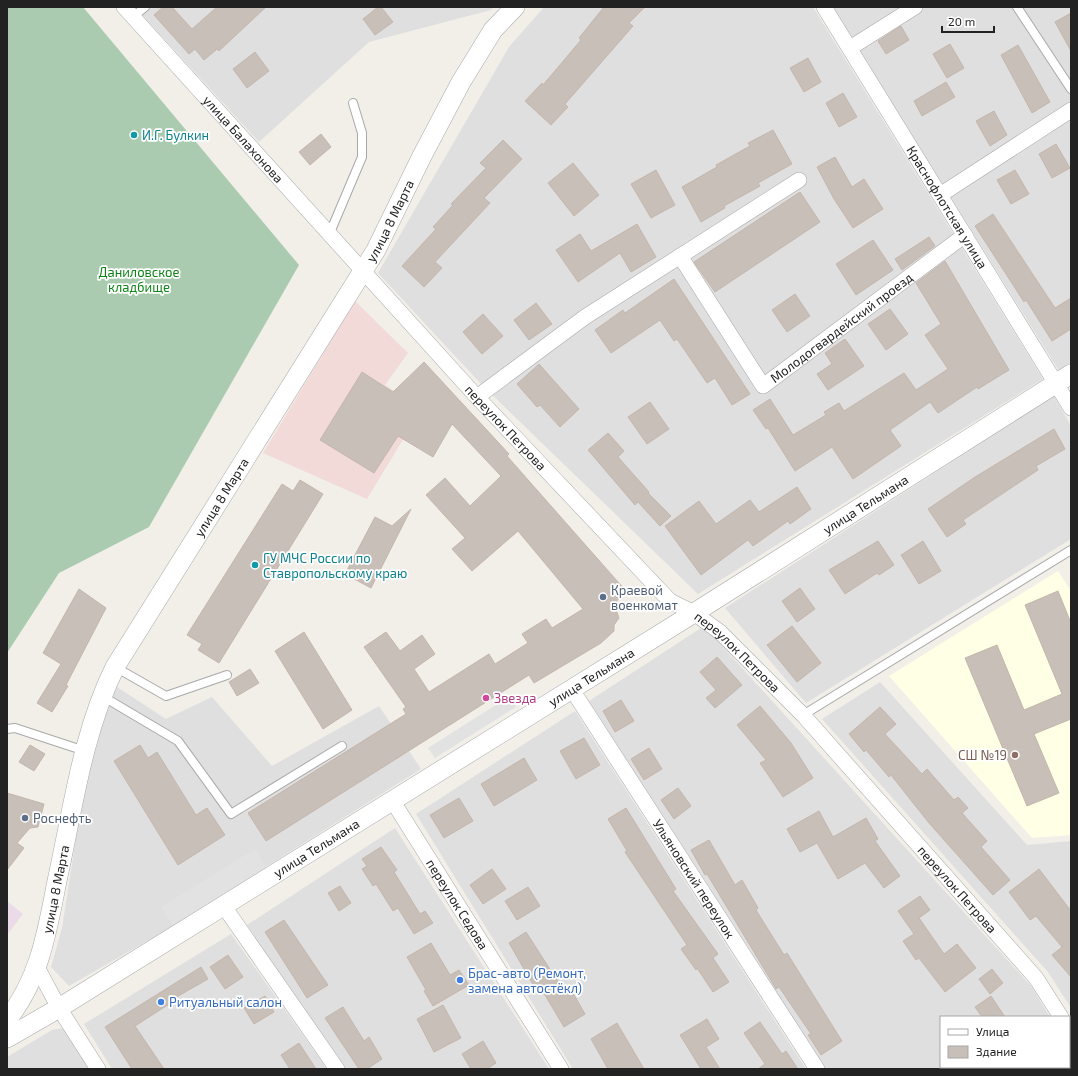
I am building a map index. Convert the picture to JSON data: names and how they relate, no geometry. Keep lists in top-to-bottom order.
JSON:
{
  "streets": {
    "street": [
      "улица Балахонова",
      "Краснофлотская улица",
      "улица 8 Марта",
      "Молодогвардейский проезд",
      "переулок Петрова",
      "улица Тельмана",
      "Ульяновский переулок",
      "переулок Седова"
    ]
  },
  "crossings": [
    ["улица Балахонова", "улица 8 Марта"],
    ["улица Балахонова", "переулок Петрова"],
    ["Краснофлотская улица", "Молодогвардейский проезд"],
    ["Краснофлотская улица", "улица Тельмана"],
    ["улица 8 Марта", "переулок Петрова"],
    ["переулок Петрова", "улица Тельмана"],
    ["улица Тельмана", "Ульяновский переулок"],
    ["улица Тельмана", "переулок Седова"]
  ],
  "parks": ["Даниловское кладбище"],
  "places": [
    "И.Г. Булкин",
    "ГУ МЧС России по Ставропольскому краю",
    "Краевой военкомат",
    "Звезда",
    "СШ №19",
    "Роснефть",
    "Брас-авто (Ремонт, замена автостёкл)",
    "Ритуальный салон"
  ],
  "legend": ["Улица", "Здание"],
  "scale_bar": "20 m"
}
